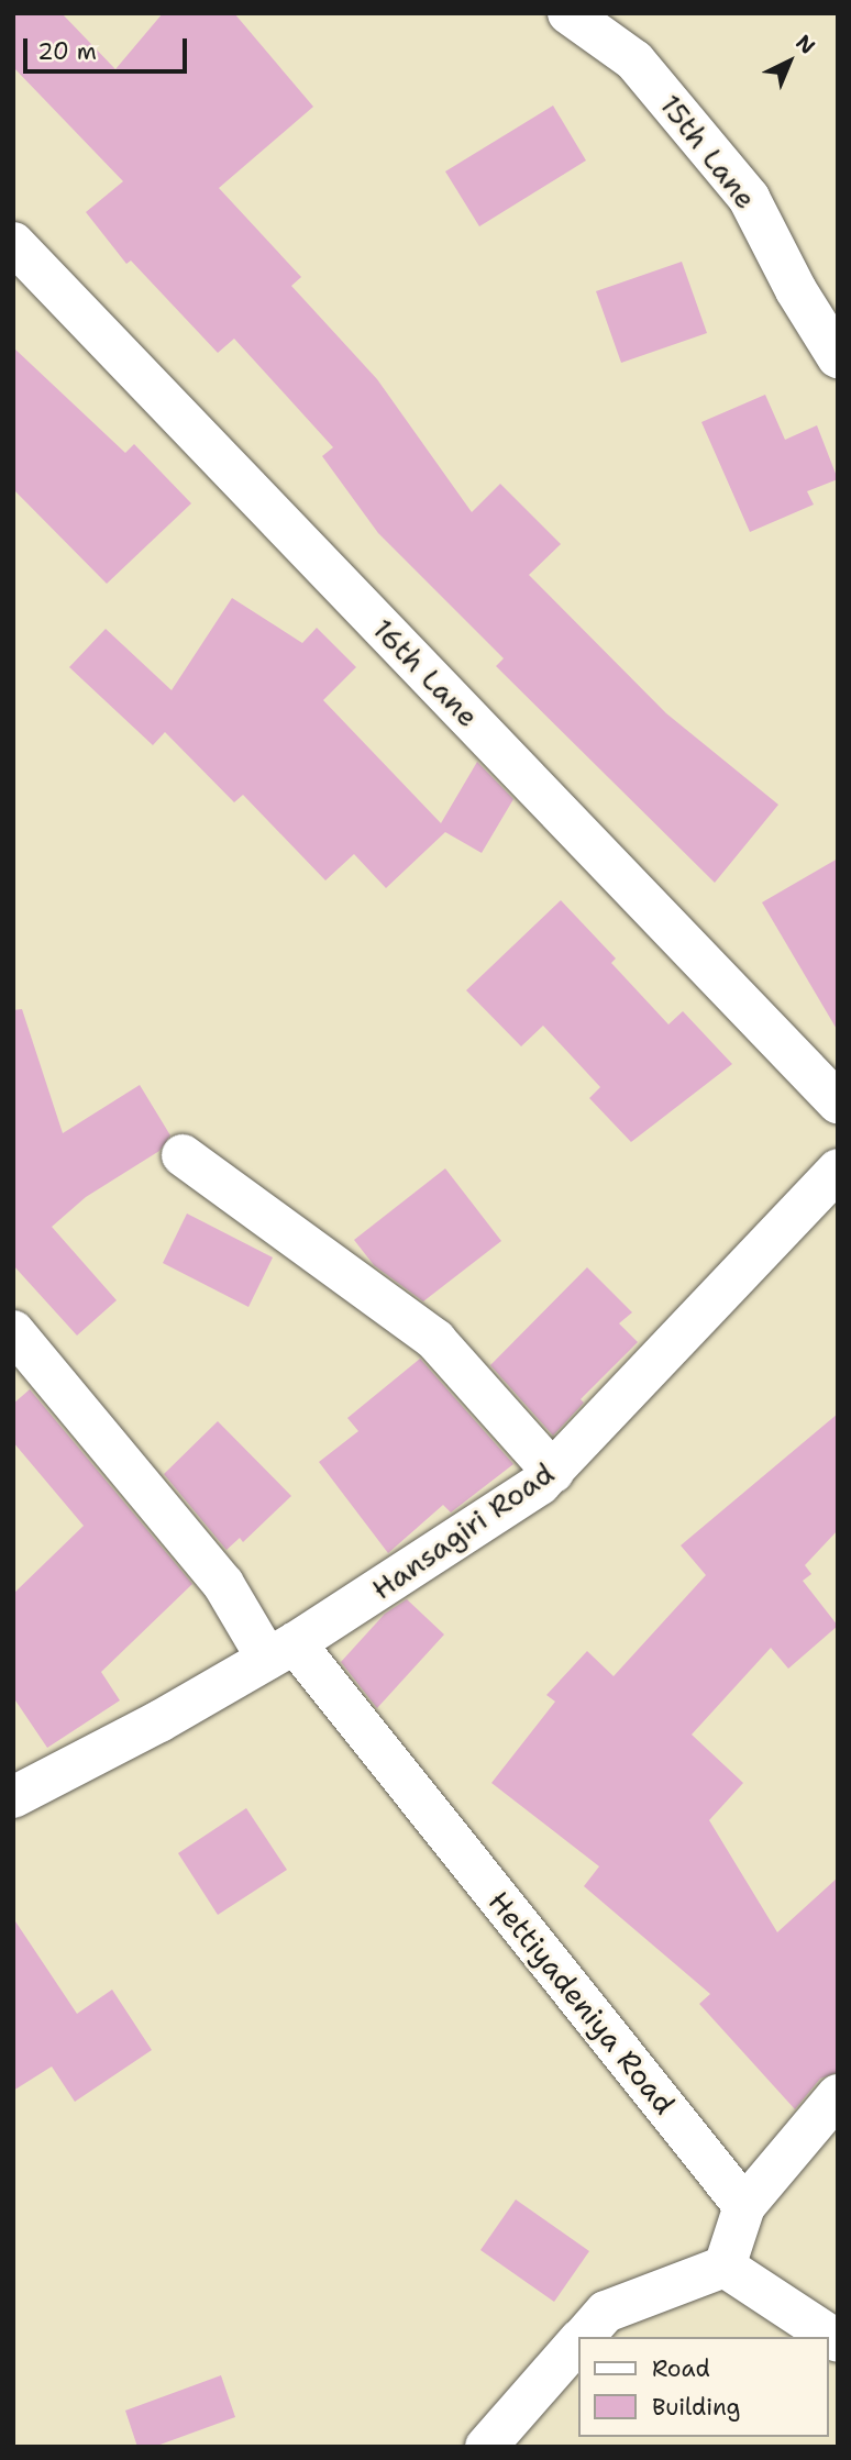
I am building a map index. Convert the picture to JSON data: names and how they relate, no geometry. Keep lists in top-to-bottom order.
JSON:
{
  "streets": {
    "street": [
      "15th Lane",
      "16th Lane",
      "Hansagiri Road",
      "Hettiyadeniya Road"
    ]
  },
  "crossings": [
    ["Hansagiri Road", "Hettiyadeniya Road"]
  ],
  "legend": ["Road", "Building"],
  "scale_bar": "20 m",
  "north": "top right"
}
